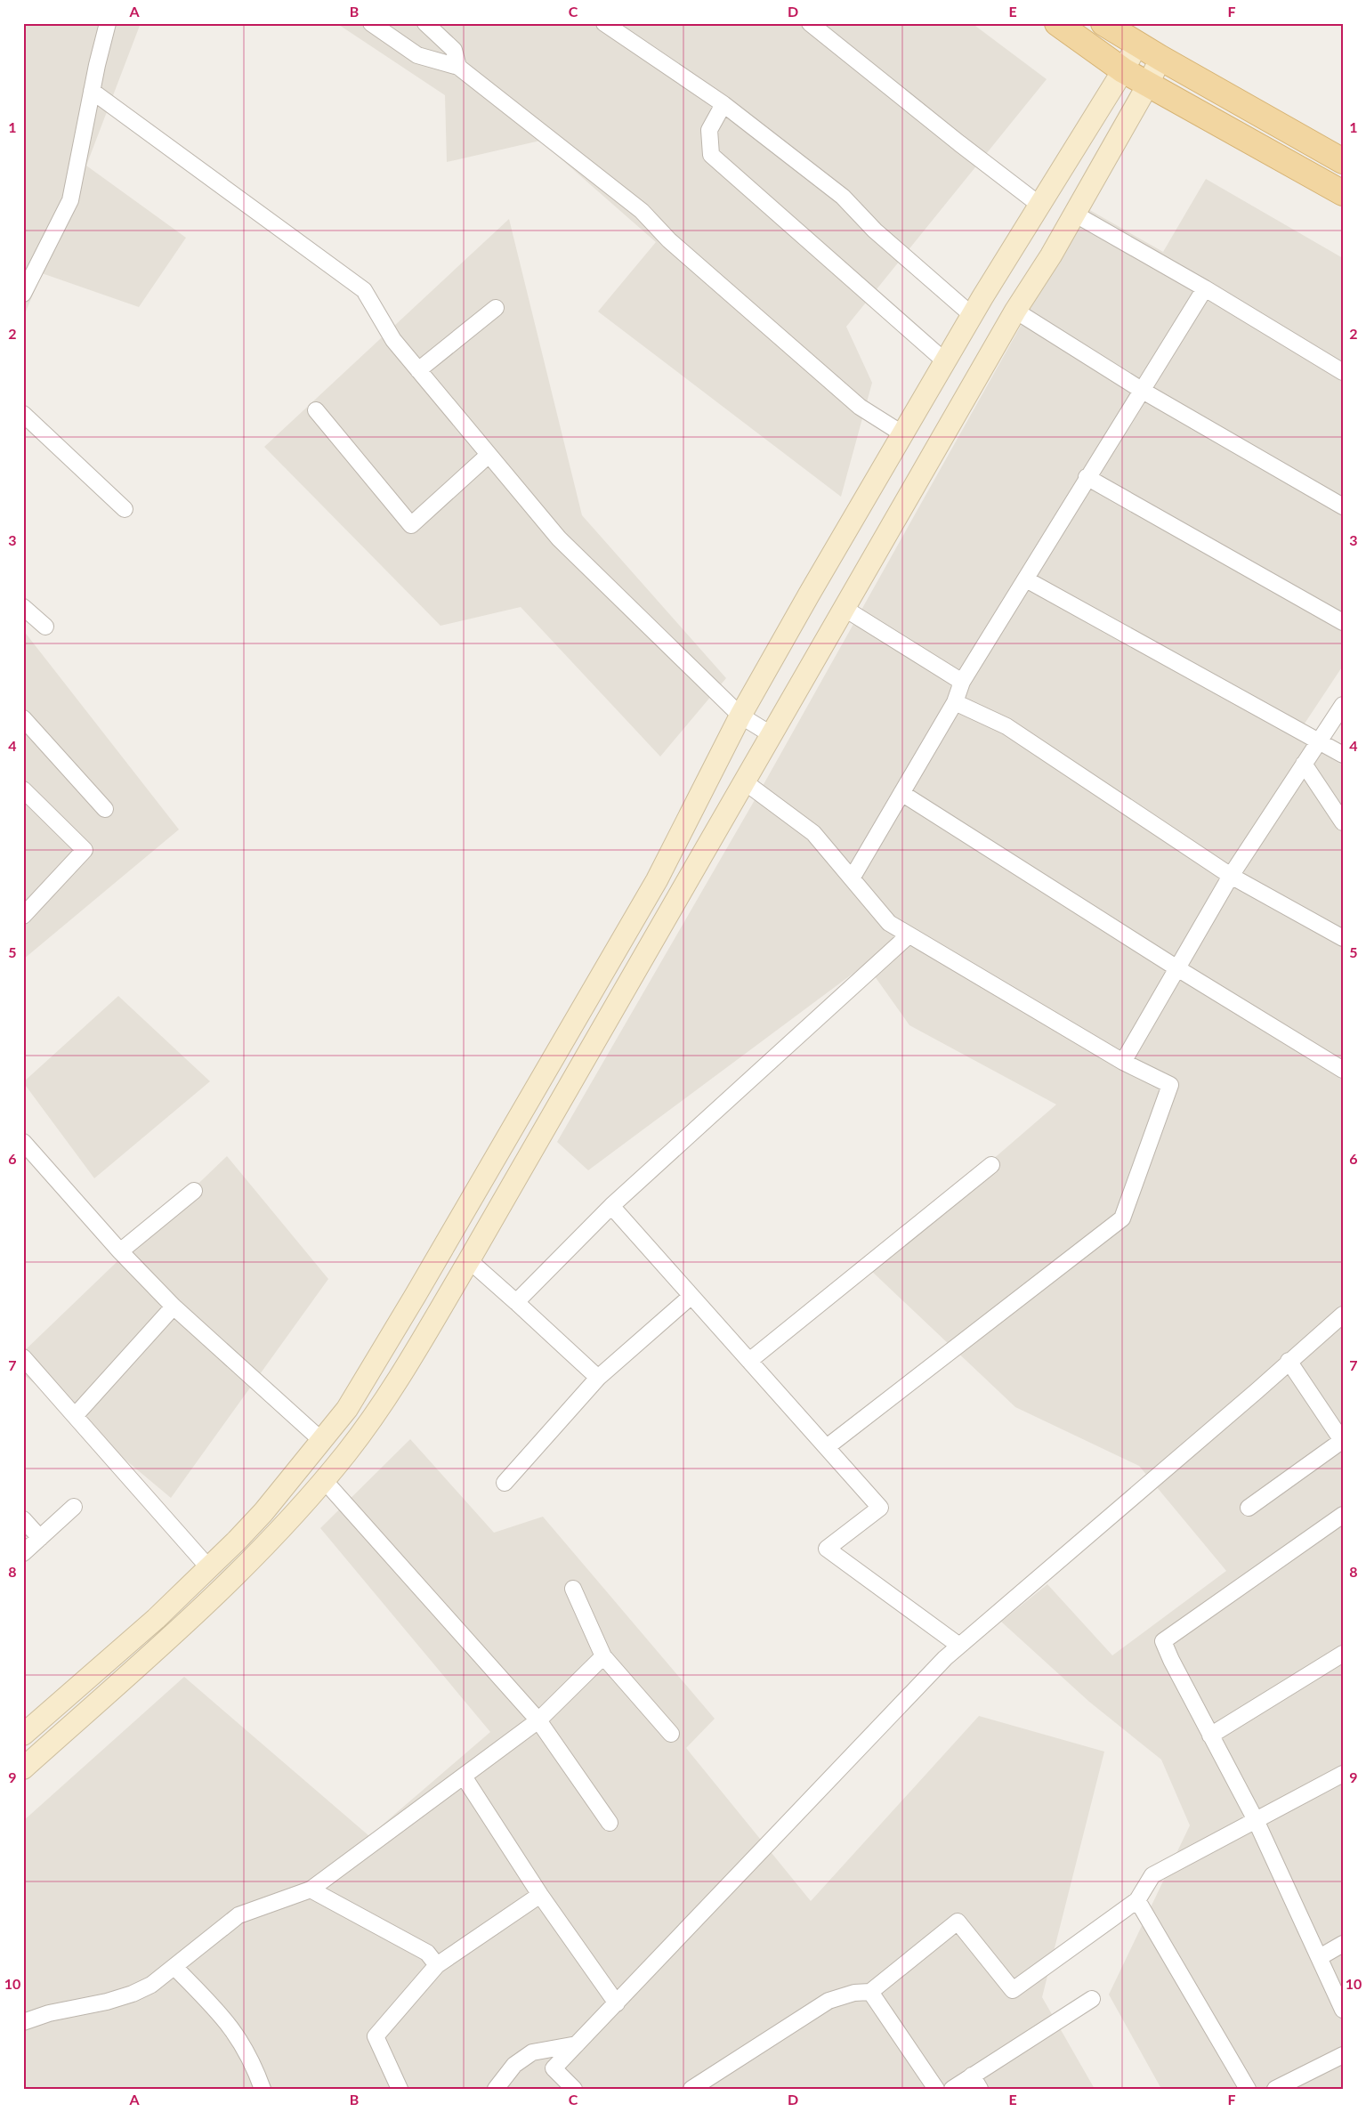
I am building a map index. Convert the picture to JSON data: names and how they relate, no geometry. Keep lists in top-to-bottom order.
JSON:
{
  "grid": {
    "columns": [
      "A",
      "B",
      "C",
      "D",
      "E",
      "F"
    ],
    "rows": [
      "1",
      "2",
      "3",
      "4",
      "5",
      "6",
      "7",
      "8",
      "9",
      "10"
    ]
  }
}
